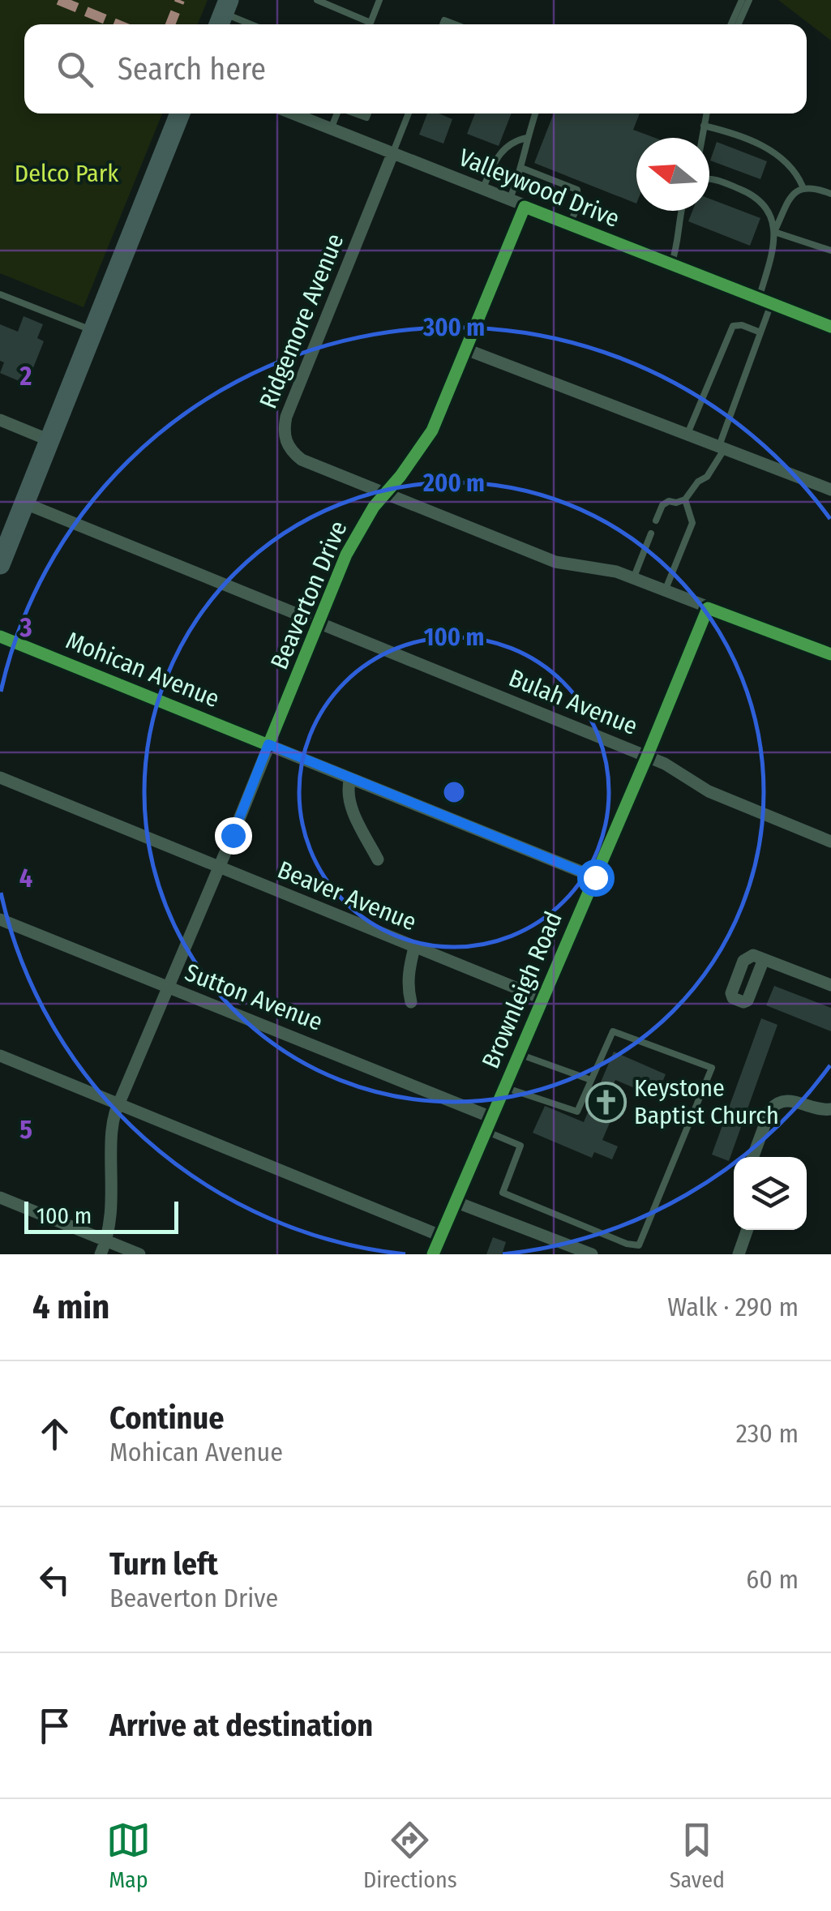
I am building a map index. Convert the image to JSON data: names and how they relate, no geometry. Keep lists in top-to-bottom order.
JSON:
{
  "streets": {
    "street": [
      "Valleywood Drive",
      "Ridgemore Avenue",
      "Beaverton Drive",
      "Mohican Avenue",
      "Bulah Avenue",
      "Beaver Avenue",
      "Brownleigh Road",
      "Sutton Avenue"
    ]
  },
  "crossings": [
    ["Valleywood Drive", "Ridgemore Avenue"],
    ["Valleywood Drive", "Beaverton Drive"],
    ["Ridgemore Avenue", "Beaverton Drive"],
    ["Ridgemore Avenue", "Brownleigh Road"],
    ["Beaverton Drive", "Mohican Avenue"],
    ["Beaverton Drive", "Bulah Avenue"],
    ["Beaverton Drive", "Beaver Avenue"],
    ["Beaverton Drive", "Sutton Avenue"],
    ["Mohican Avenue", "Brownleigh Road"],
    ["Bulah Avenue", "Brownleigh Road"],
    ["Beaver Avenue", "Brownleigh Road"],
    ["Brownleigh Road", "Sutton Avenue"]
  ],
  "parks": ["Delco Park"],
  "places": {
    "church": ["Keystone Baptist Church"]
  },
  "scale_bar": "100 m",
  "north": "left",
  "page": {
    "search": "Search here",
    "scale": "100 m",
    "heading": ["4 min", "Walk · 290 m"],
    "list": [
      ["Continue", "Mohican Avenue", "230 m"],
      ["Turn left", "Beaverton Drive", "60 m"],
      "Arrive at destination"
    ],
    "nav": ["Map", "Directions", "Saved"]
  },
  "grid": {
    "rows": [
      "2",
      "3",
      "4",
      "5"
    ]
  },
  "rings": ["300 m", "200 m", "100 m"]
}
